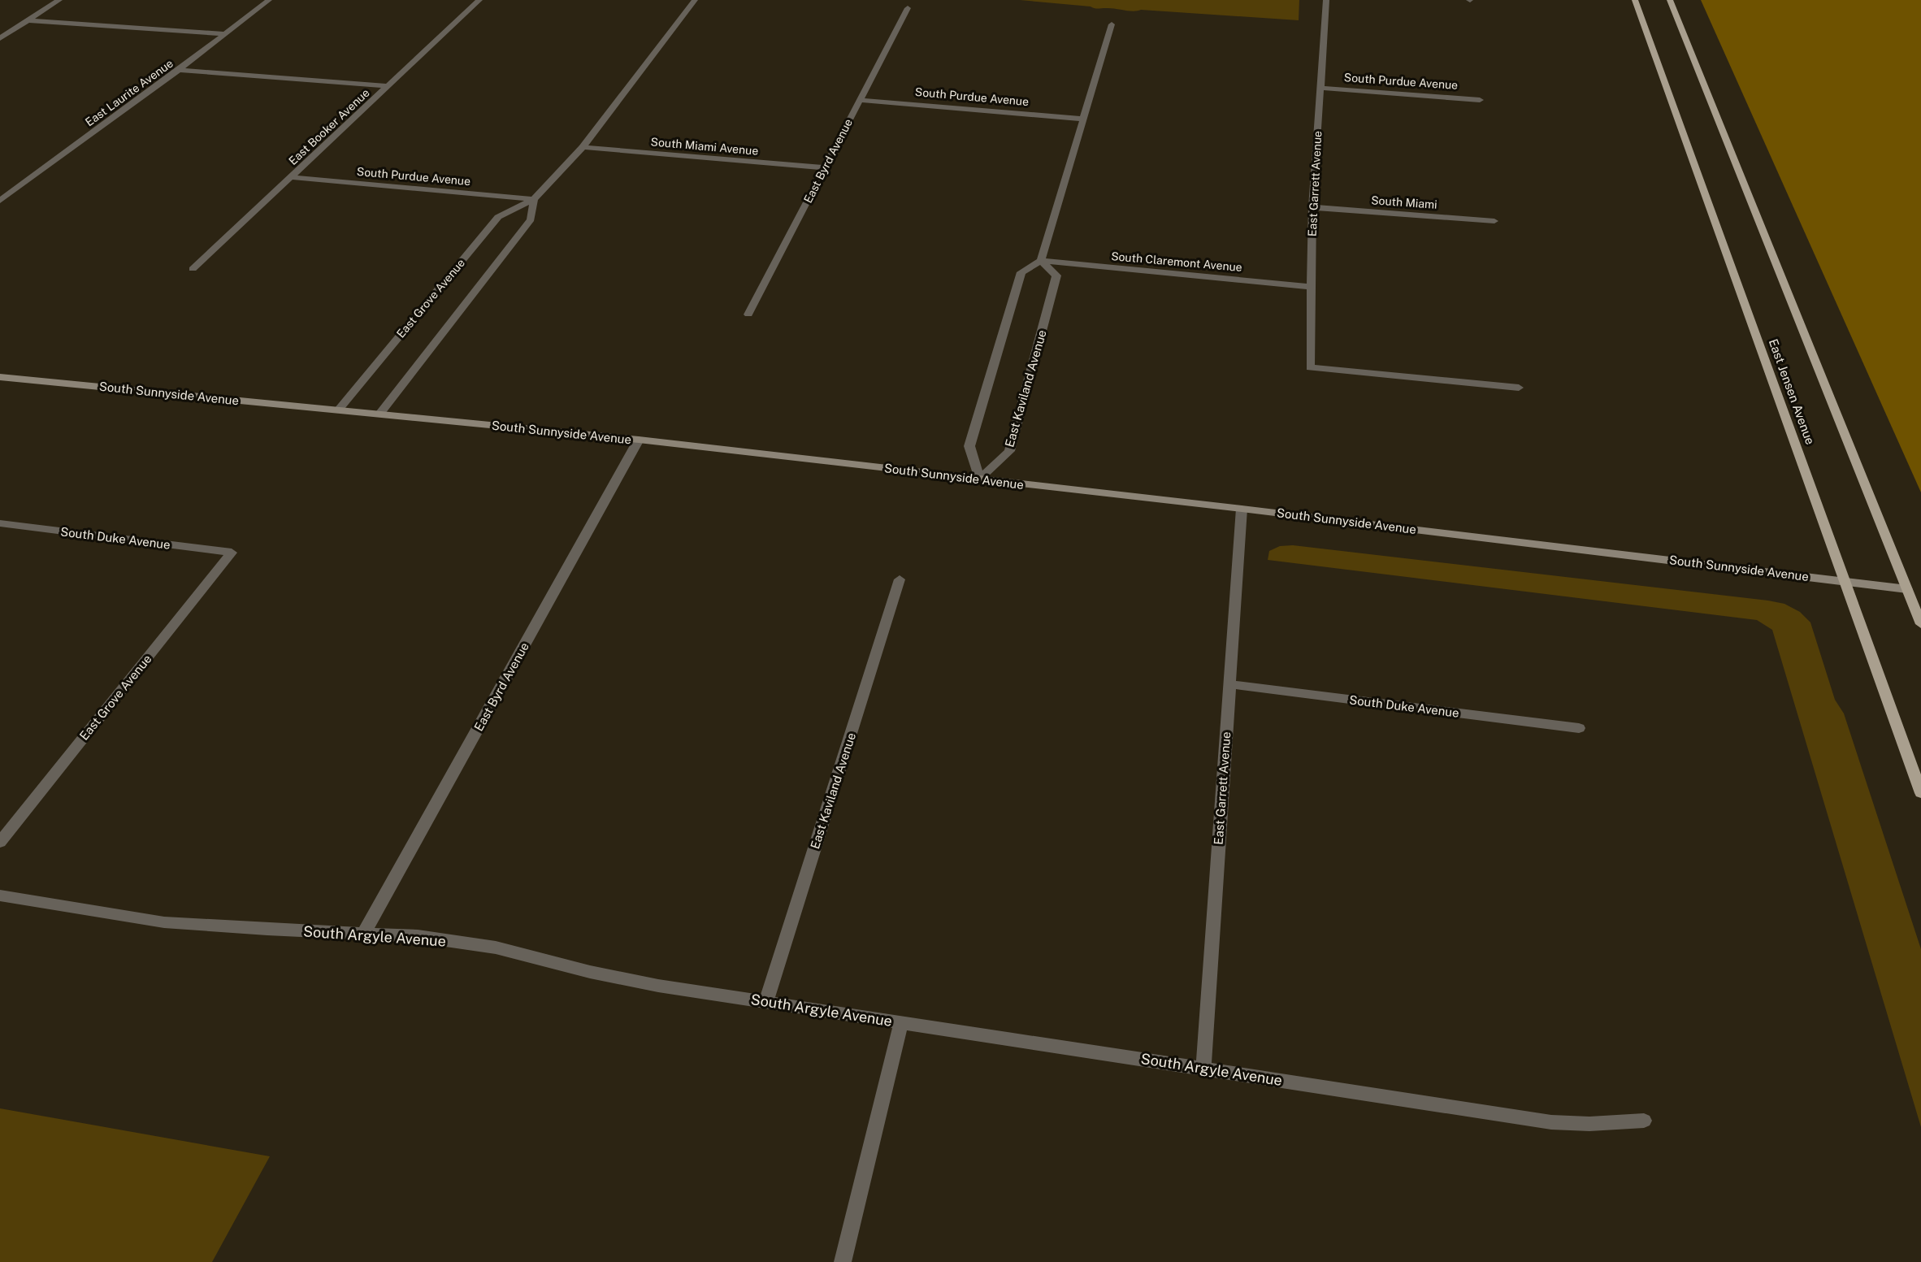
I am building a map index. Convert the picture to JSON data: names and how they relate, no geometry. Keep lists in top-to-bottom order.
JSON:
{
  "streets": {
    "main road": ["East Jensen Avenue"],
    "street": [
      "South Purdue Avenue",
      "East Laurite Avenue",
      "East Booker Avenue",
      "South Miami Avenue",
      "East Byrd Avenue",
      "East Garrett Avenue",
      "South Miami",
      "South Claremont Avenue",
      "East Grove Avenue",
      "East Kaviland Avenue",
      "South Sunnyside Avenue",
      "South Duke Avenue",
      "South Argyle Avenue"
    ]
  },
  "crossings": [
    ["South Purdue Avenue", "East Booker Avenue"],
    ["South Purdue Avenue", "East Byrd Avenue"],
    ["South Purdue Avenue", "East Garrett Avenue"],
    ["South Purdue Avenue", "East Grove Avenue"],
    ["South Miami Avenue", "East Byrd Avenue"],
    ["South Miami Avenue", "East Grove Avenue"],
    ["East Byrd Avenue", "South Sunnyside Avenue"],
    ["East Byrd Avenue", "South Argyle Avenue"],
    ["East Garrett Avenue", "South Miami"],
    ["East Garrett Avenue", "South Claremont Avenue"],
    ["East Garrett Avenue", "South Sunnyside Avenue"],
    ["East Garrett Avenue", "South Duke Avenue"],
    ["East Garrett Avenue", "South Argyle Avenue"],
    ["South Claremont Avenue", "East Kaviland Avenue"],
    ["East Grove Avenue", "South Sunnyside Avenue"],
    ["East Grove Avenue", "South Duke Avenue"],
    ["East Kaviland Avenue", "South Sunnyside Avenue"],
    ["East Kaviland Avenue", "South Argyle Avenue"],
    ["East Jensen Avenue", "South Sunnyside Avenue"]
  ]
}
